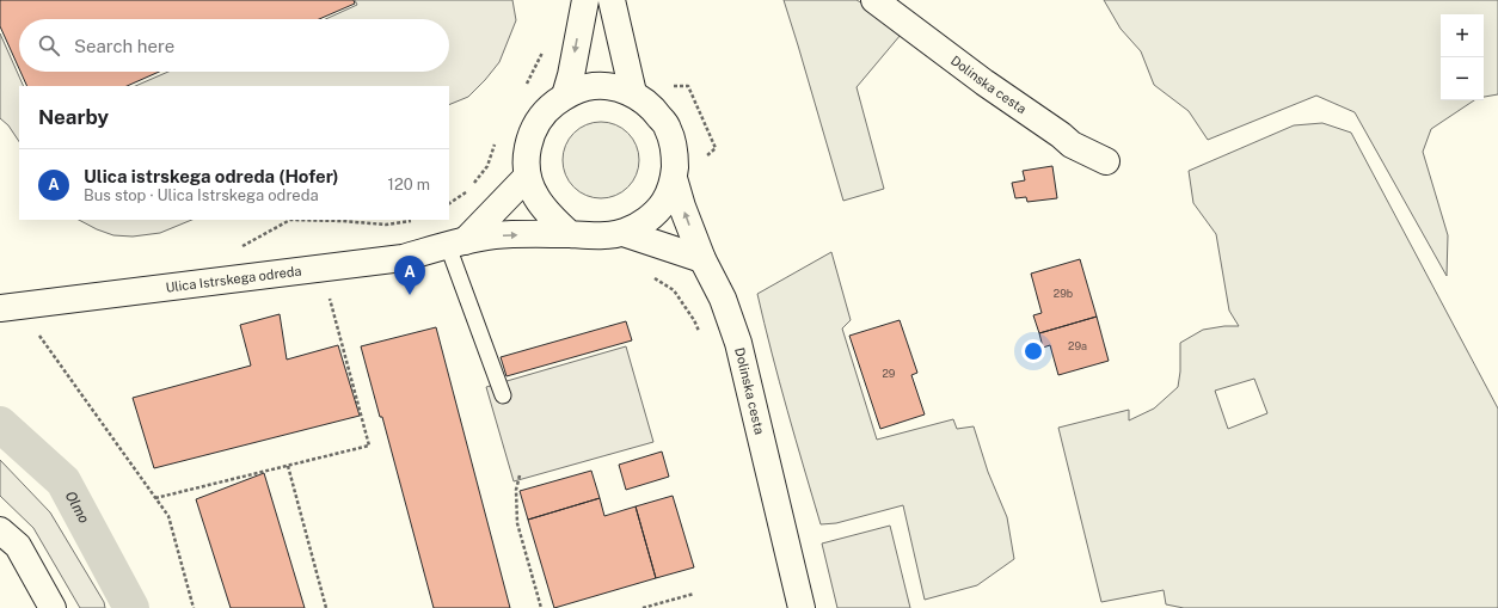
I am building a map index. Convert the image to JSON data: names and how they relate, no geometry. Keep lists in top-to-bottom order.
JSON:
{
  "streets": {
    "street": ["Dolinska cesta", "Ulica Istrskega odreda"]
  },
  "water": ["Olmo"],
  "house_numbers": ["29b", "29a", "29"],
  "page": {
    "map_buttons": ["+", "−"],
    "search": "Search here",
    "heading": "Nearby",
    "list": [
      {
        "mark": "A",
        "name": "Ulica istrskega odreda (Hofer)",
        "note": "Bus stop · Ulica Istrskega odreda",
        "value": "120 m"
      }
    ],
    "pins": "A"
  }
}
